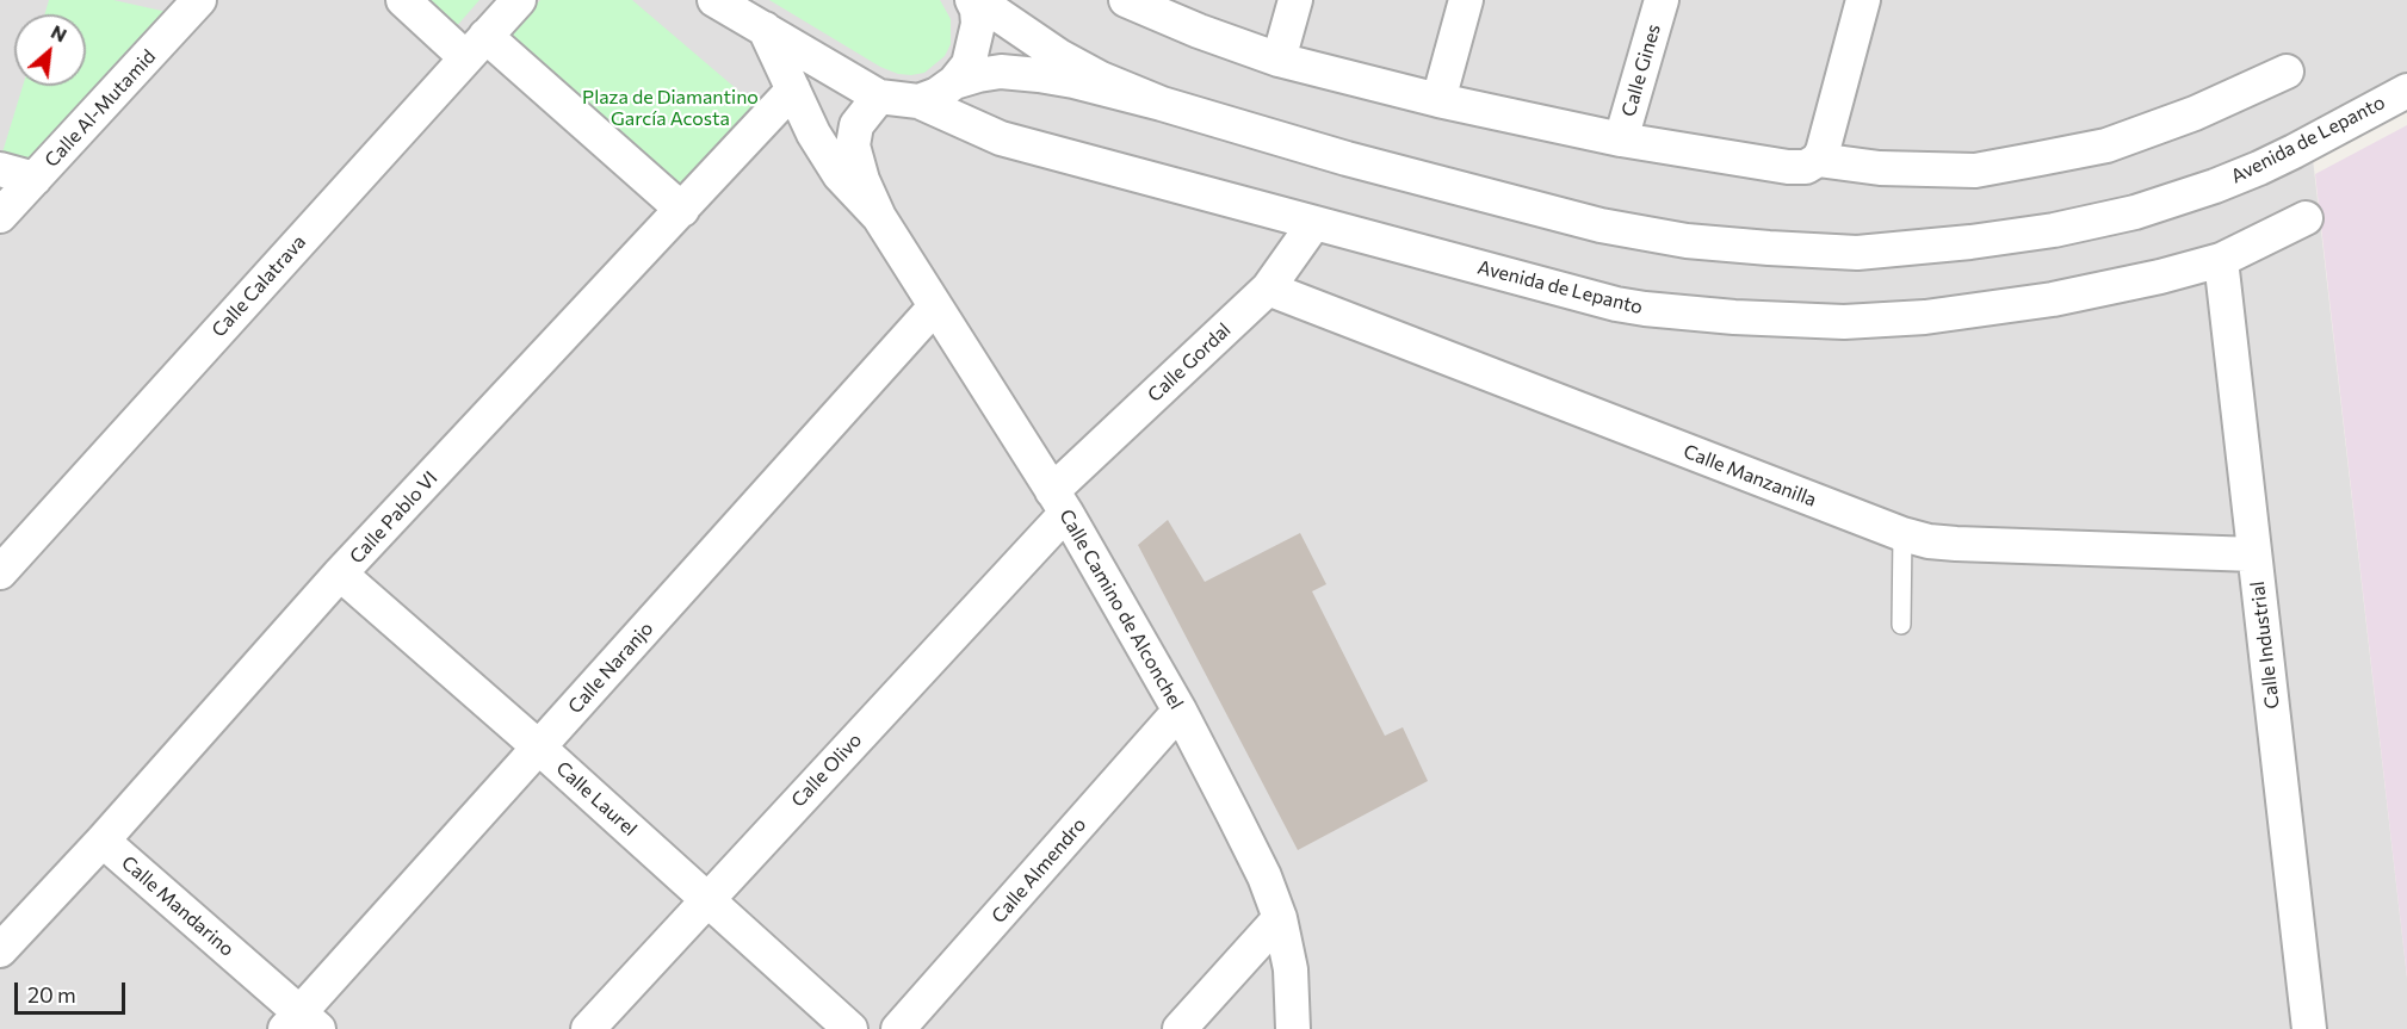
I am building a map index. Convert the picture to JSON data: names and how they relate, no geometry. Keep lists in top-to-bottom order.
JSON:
{
  "streets": {
    "street": [
      "Calle Gines",
      "Calle Al-Mutamid",
      "Avenida de Lepanto",
      "Calle Calatrava",
      "Calle Gordal",
      "Calle Manzanilla",
      "Calle Pablo VI",
      "Calle Camino de Alconchel",
      "Calle Industrial",
      "Calle Naranjo",
      "Calle Olivo",
      "Calle Laurel",
      "Calle Almendro",
      "Calle Mandarino"
    ]
  },
  "crossings": [
    ["Avenida de Lepanto", "Calle Gordal"],
    ["Avenida de Lepanto", "Calle Industrial"],
    ["Calle Gordal", "Calle Manzanilla"],
    ["Calle Gordal", "Calle Camino de Alconchel"],
    ["Calle Gordal", "Calle Olivo"],
    ["Calle Manzanilla", "Calle Industrial"],
    ["Calle Pablo VI", "Calle Laurel"],
    ["Calle Pablo VI", "Calle Mandarino"],
    ["Calle Camino de Alconchel", "Calle Naranjo"],
    ["Calle Camino de Alconchel", "Calle Olivo"],
    ["Calle Camino de Alconchel", "Calle Almendro"],
    ["Calle Naranjo", "Calle Laurel"],
    ["Calle Naranjo", "Calle Mandarino"],
    ["Calle Olivo", "Calle Laurel"]
  ],
  "parks": ["Plaza de Diamantino García Acosta"],
  "scale_bar": "20 m",
  "north": "top right"
}
